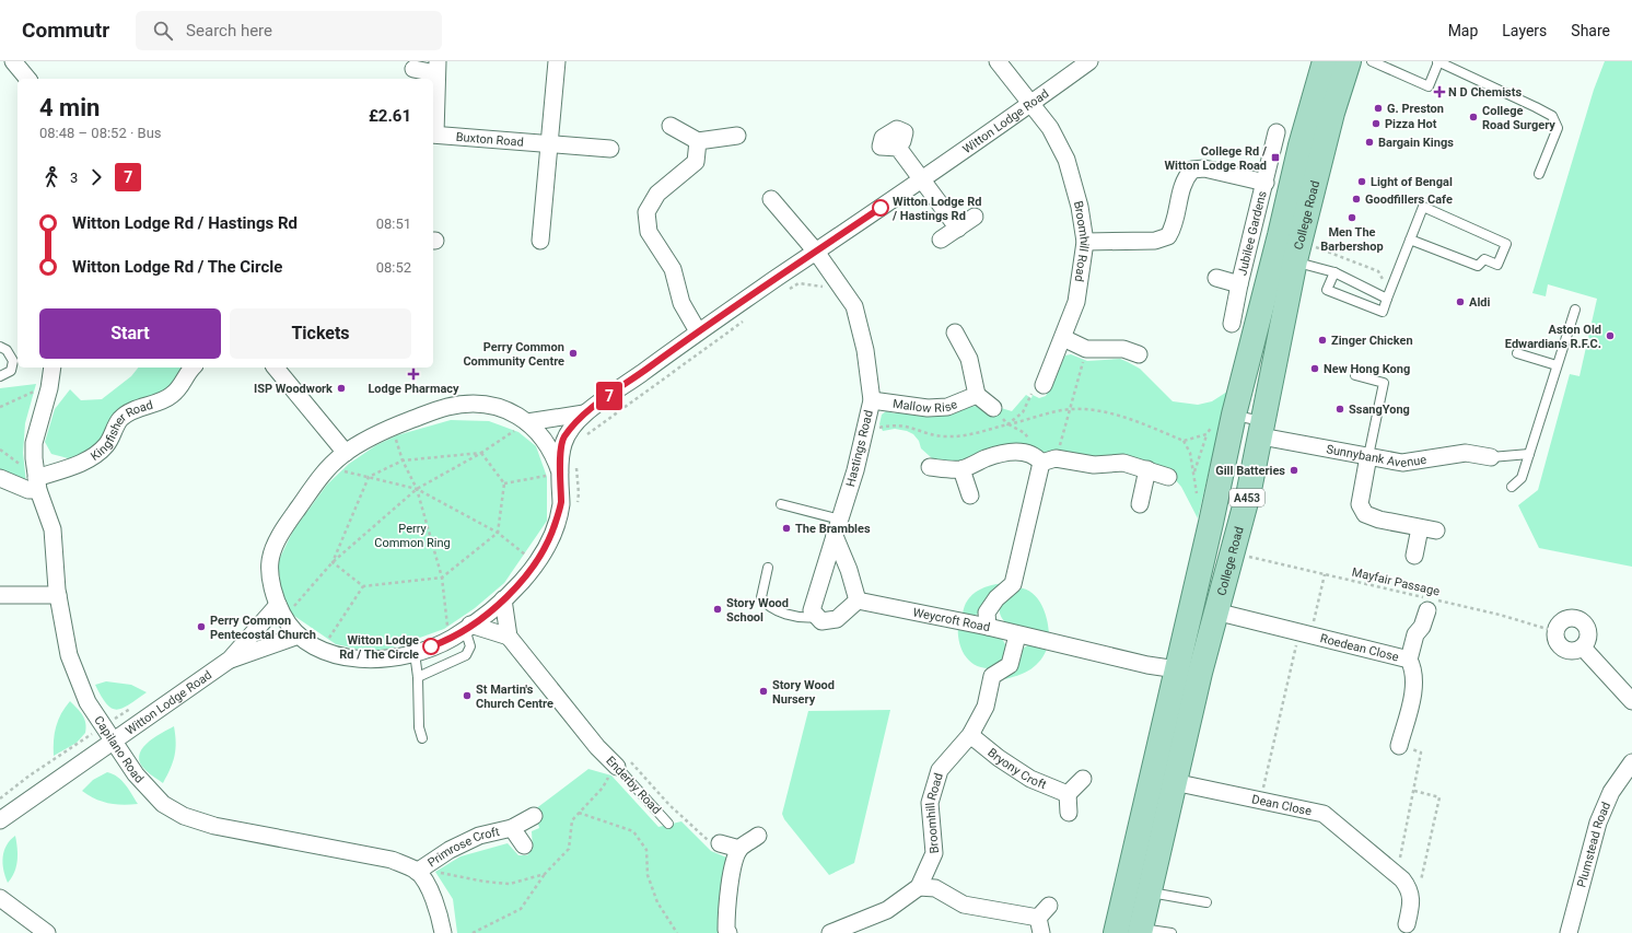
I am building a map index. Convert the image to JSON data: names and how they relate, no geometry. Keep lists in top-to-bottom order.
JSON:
{
  "streets": {
    "main road": ["College Road", "A453"],
    "street": [
      "Witton Lodge Road",
      "Buxton Road",
      "Jubilee Gardens",
      "Broomhill Road",
      "Mallow Rise",
      "Kingfisher Road",
      "Hastings Road",
      "Sunnybank Avenue",
      "Weycroft Road",
      "Roedean Close",
      "Capilano Road",
      "Bryony Croft",
      "Enderby Road",
      "Dean Close",
      "Plumstead Road",
      "Primrose Croft"
    ],
    "path": ["Mayfair Passage"]
  },
  "crossings": [
    ["Witton Lodge Road", "Broomhill Road"],
    ["Witton Lodge Road", "Hastings Road"],
    ["Witton Lodge Road", "Capilano Road"],
    ["College Road", "Sunnybank Avenue"],
    ["College Road", "Mayfair Passage"],
    ["College Road", "Weycroft Road"],
    ["College Road", "Roedean Close"],
    ["College Road", "Dean Close"],
    ["Jubilee Gardens", "Broomhill Road"],
    ["Broomhill Road", "Weycroft Road"],
    ["Broomhill Road", "Bryony Croft"],
    ["Mallow Rise", "Hastings Road"],
    ["Kingfisher Road", "Capilano Road"],
    ["Capilano Road", "Primrose Croft"]
  ],
  "parks": ["Perry Common Ring"],
  "places": {
    "health": ["N D Chemists", "Lodge Pharmacy"],
    "other": [
      "G. Preston",
      "College Road Surgery",
      "Pizza Hot",
      "Bargain Kings",
      "Light of Bengal",
      "Goodfillers Cafe",
      "Witton Lodge Rd / Hastings Rd",
      "Men The Barbershop",
      "Aldi",
      "Aston Old Edwardians R.F.C.",
      "Zinger Chicken",
      "Perry Common Community Centre",
      "New Hong Kong",
      "ISP Woodwork",
      "SsangYong",
      "Gill Batteries",
      "The Brambles",
      "Story Wood School",
      "Perry Common Pentecostal Church",
      "Witton Lodge Rd / The Circle",
      "Story Wood Nursery",
      "St Martin's Church Centre"
    ],
    "transit": ["College Rd / Witton Lodge Road"]
  },
  "lines": ["bus line 7"],
  "page": {
    "header": "Commutr",
    "search": "Search here",
    "nav": ["Map", "Layers", "Share"],
    "on_map": "7",
    "heading": ["4 min", "08:48 – 08:52 · Bus", "£2.61"],
    "legs": ["3", "7"],
    "list": [
      {
        "name": "Witton Lodge Rd / Hastings Rd",
        "value": "08:51"
      },
      {
        "name": "Witton Lodge Rd / The Circle",
        "value": "08:52"
      }
    ],
    "buttons": ["Start", "Tickets"]
  }
}
